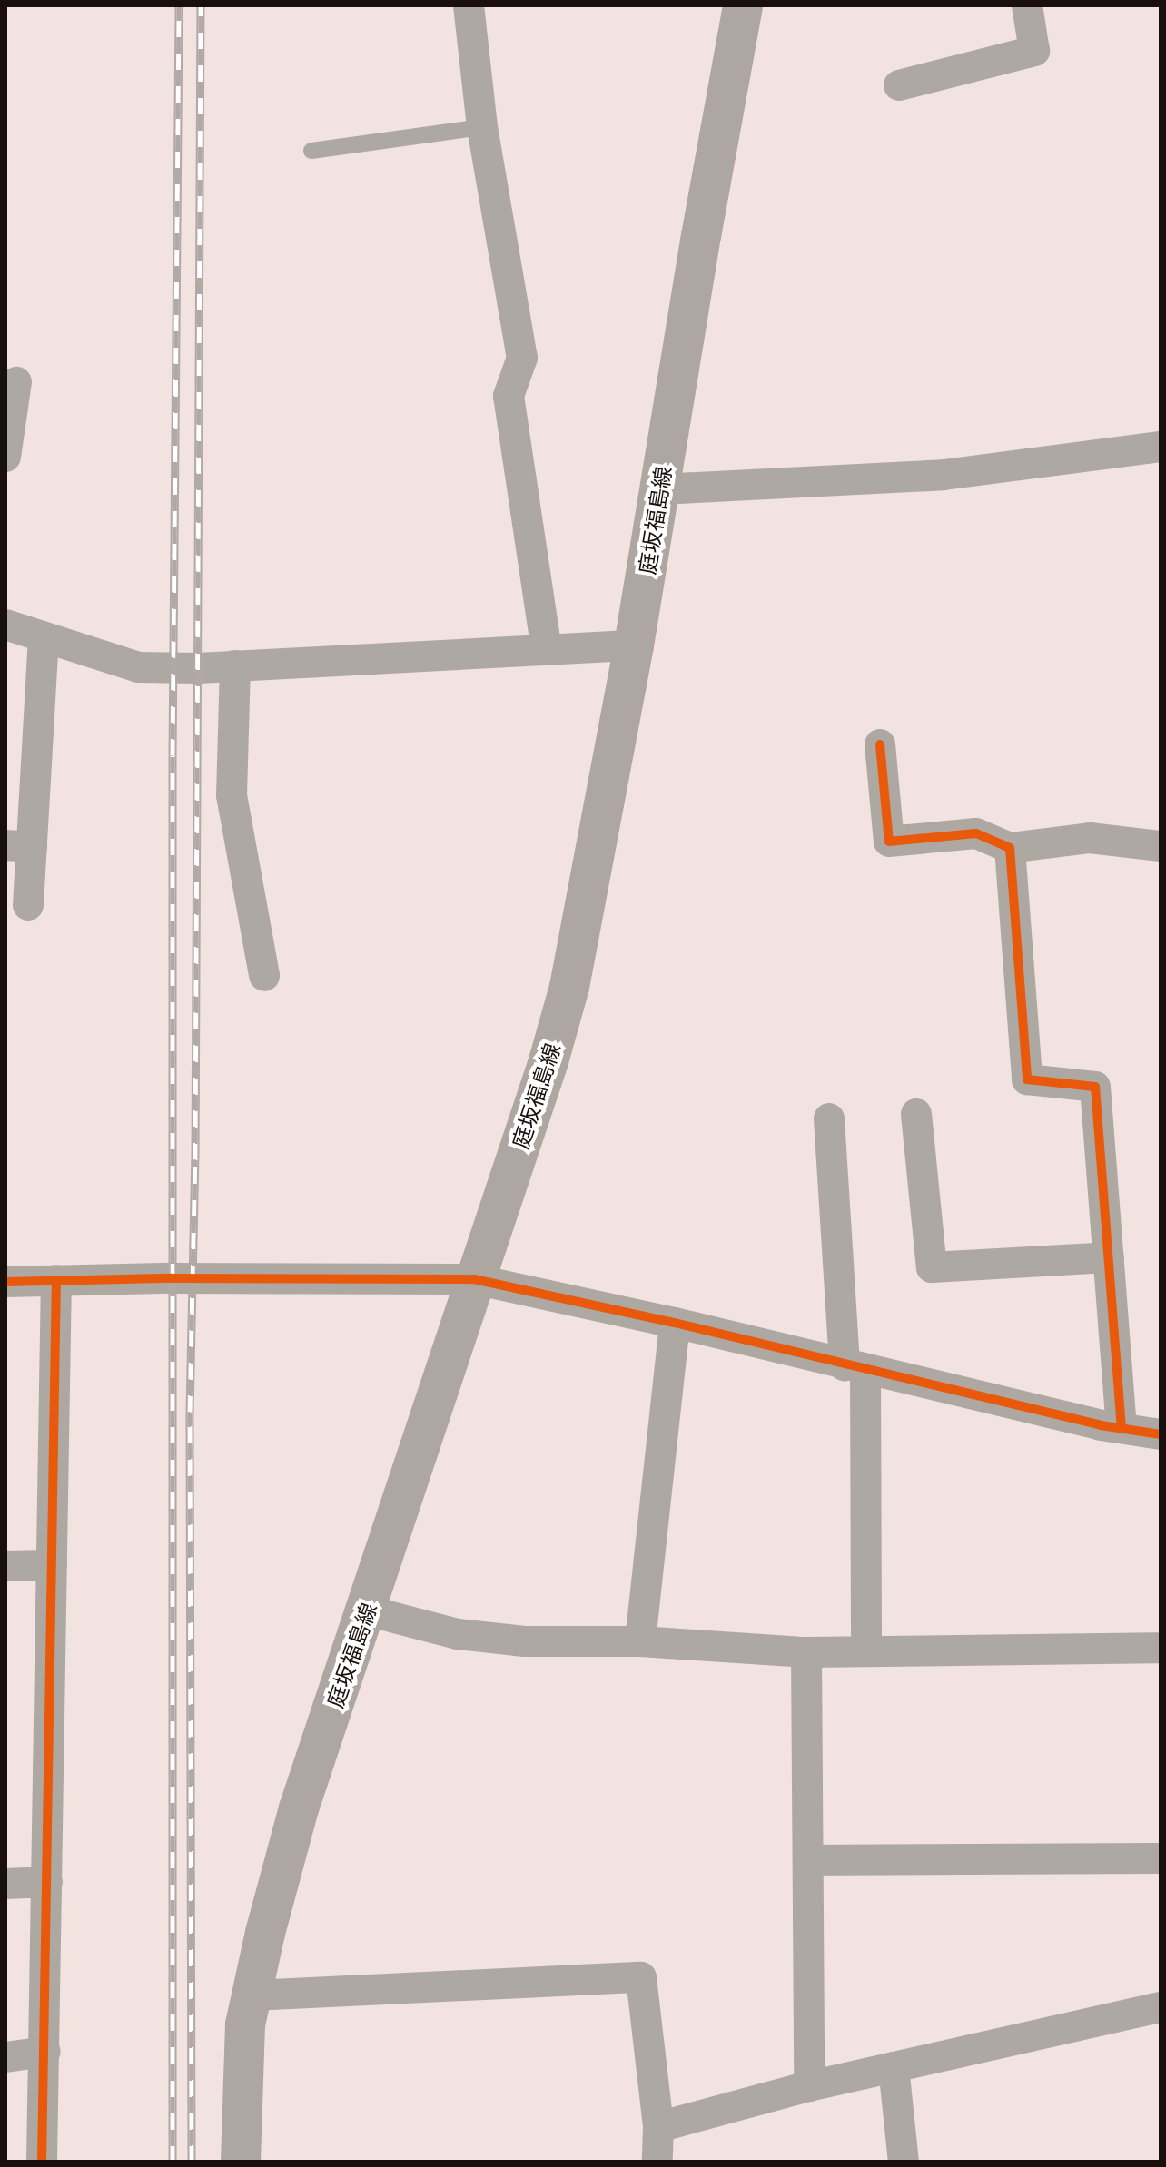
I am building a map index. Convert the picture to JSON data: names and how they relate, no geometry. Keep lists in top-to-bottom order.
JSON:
{
  "streets": {
    "main road": ["庭坂福島線"]
  }
}
